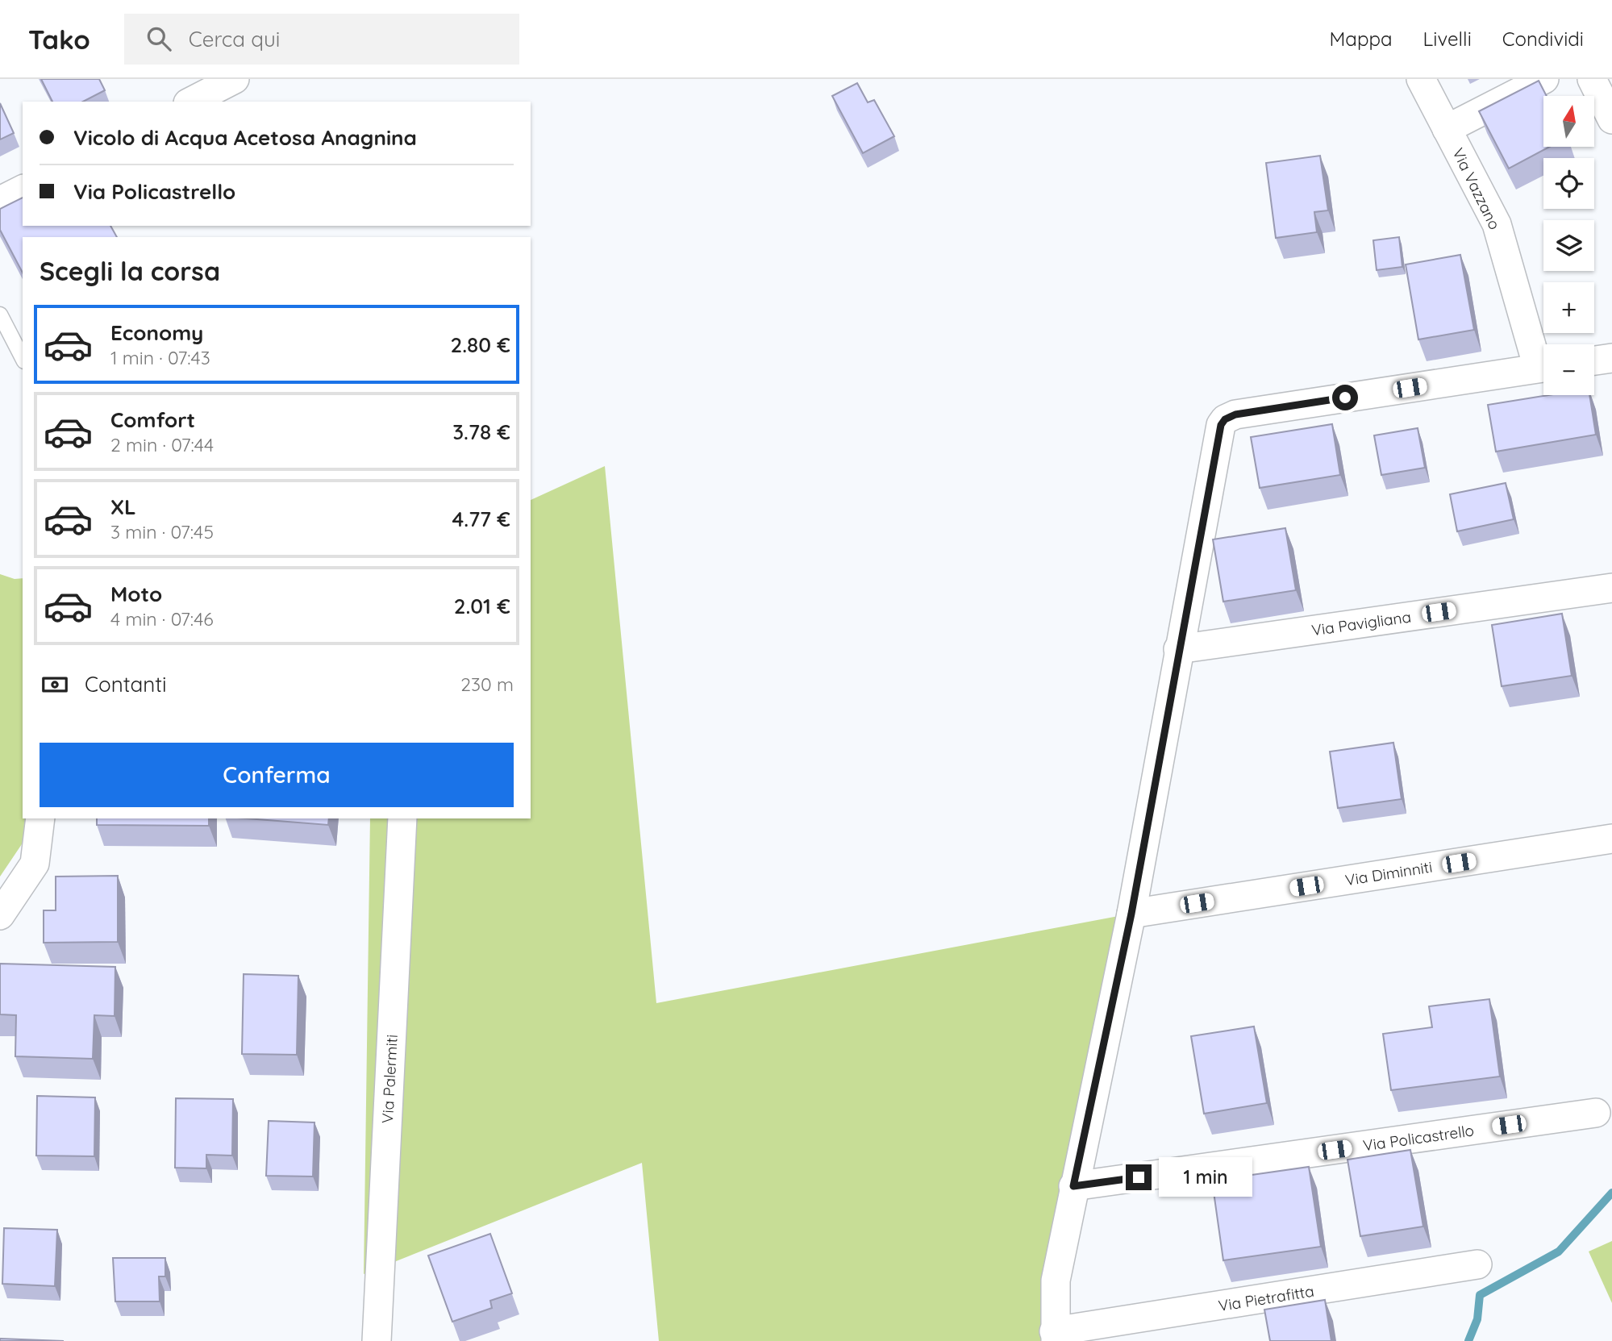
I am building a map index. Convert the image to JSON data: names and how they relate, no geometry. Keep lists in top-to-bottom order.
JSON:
{
  "streets": {
    "street": [
      "Via Vazzano",
      "Via Pavigliana",
      "Via Diminniti",
      "Via Palermiti",
      "Via Policastrello",
      "Via Pietrafitta"
    ]
  },
  "north": "top",
  "page": {
    "header": "Tako",
    "search": "Cerca qui",
    "nav": ["Mappa", "Livelli", "Condividi"],
    "map_buttons": ["+", "−"],
    "banner": ["Vicolo di Acqua Acetosa Anagnina", "Via Policastrello"],
    "heading": "Scegli la corsa",
    "list": [
      {
        "name": "Economy",
        "note": "1 min · 07:43",
        "value": "2.80 €"
      },
      {
        "name": "Comfort",
        "note": "2 min · 07:44",
        "value": "3.78 €"
      },
      {
        "name": "XL",
        "note": "3 min · 07:45",
        "value": "4.77 €"
      },
      {
        "name": "Moto",
        "note": "4 min · 07:46",
        "value": "2.01 €"
      }
    ],
    "pay": ["Contanti", "230 m"],
    "buttons": "Conferma",
    "bubble": "1 min"
  }
}
